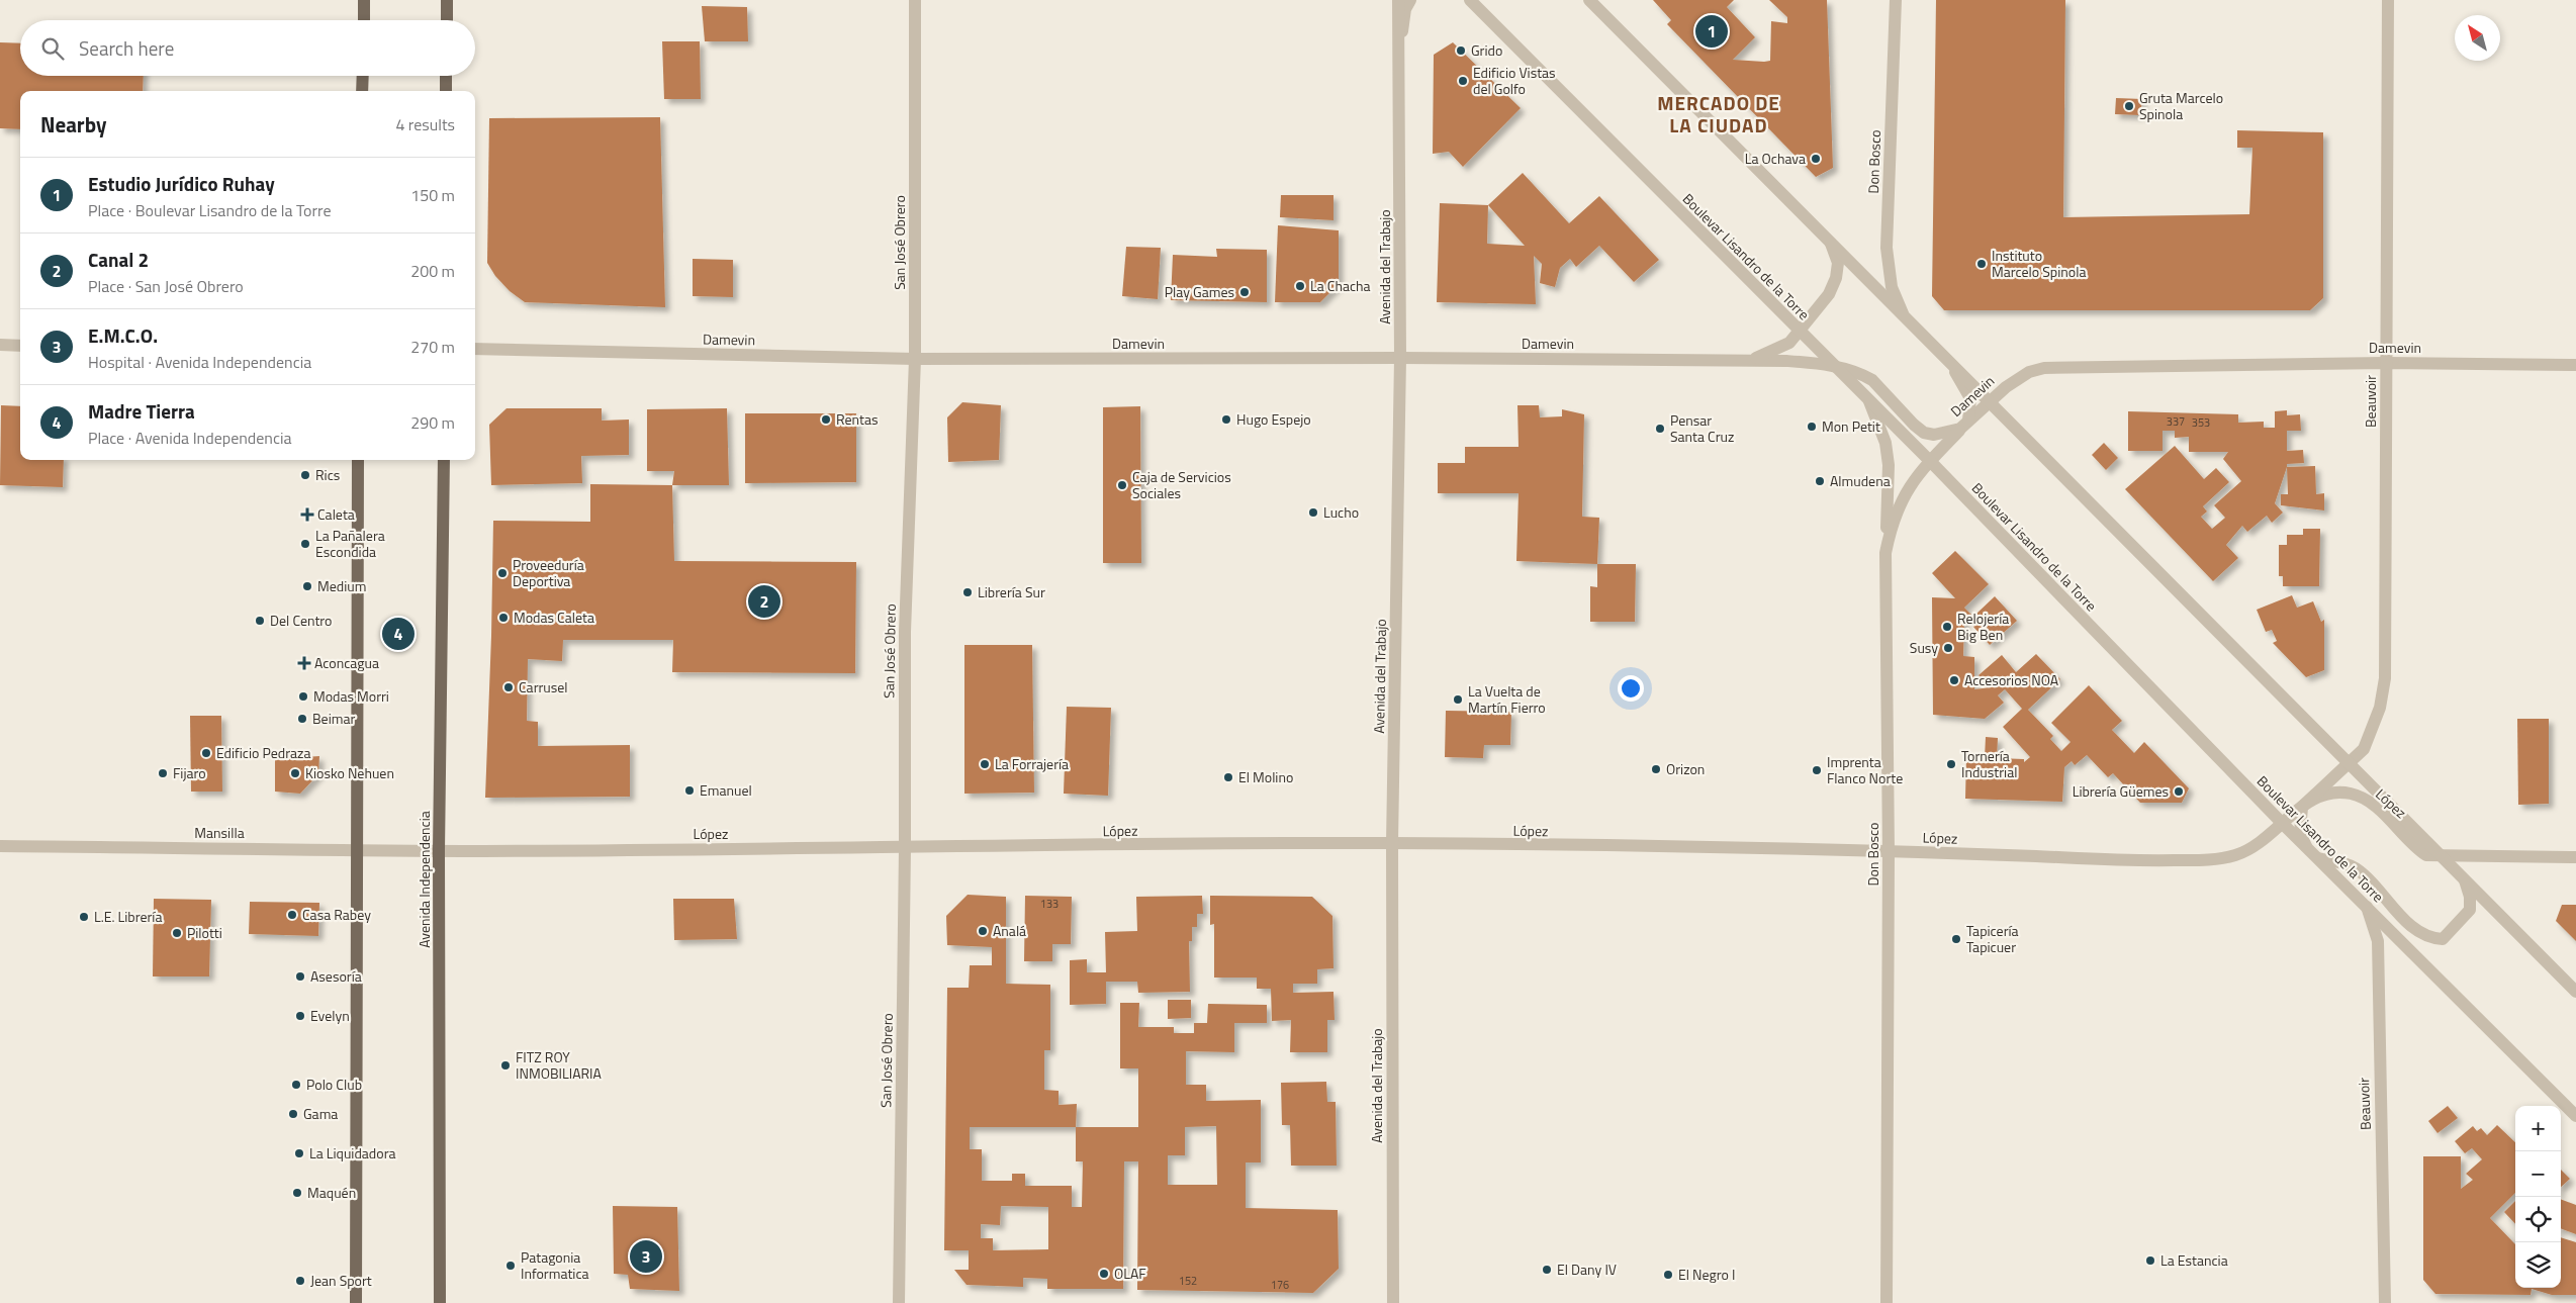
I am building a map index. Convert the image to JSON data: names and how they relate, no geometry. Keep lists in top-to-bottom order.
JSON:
{
  "streets": {
    "main road": ["Avenida Independencia"],
    "street": [
      "Don Bosco",
      "San José Obrero",
      "Boulevar Lisandro de la Torre",
      "Avenida del Trabajo",
      "Damevin",
      "Beauvoir",
      "López",
      "Mansilla"
    ]
  },
  "crossings": [
    ["Don Bosco", "Boulevar Lisandro de la Torre"],
    ["Don Bosco", "Damevin"],
    ["Don Bosco", "López"],
    ["San José Obrero", "Damevin"],
    ["San José Obrero", "López"],
    ["Boulevar Lisandro de la Torre", "Damevin"],
    ["Boulevar Lisandro de la Torre", "Beauvoir"],
    ["Boulevar Lisandro de la Torre", "López"],
    ["Avenida del Trabajo", "Damevin"],
    ["Avenida del Trabajo", "López"],
    ["Damevin", "Beauvoir"],
    ["Beauvoir", "López"],
    ["López", "Mansilla"],
    ["López", "Avenida Independencia"],
    ["Mansilla", "Avenida Independencia"]
  ],
  "districts": ["MERCADO DE LA CIUDAD"],
  "places": {
    "other": [
      "Grido",
      "Edificio Vistas del Golfo",
      "Gruta Marcelo Spinola",
      "La Ochava",
      "Instituto Marcelo Spinola",
      "La Chacha",
      "Play Games",
      "Rentas",
      "Hugo Espejo",
      "Mon Petit",
      "Pensar Santa Cruz",
      "Rics",
      "Almudena",
      "Caja de Servicios Sociales",
      "Lucho",
      "La Pañalera Escondida",
      "Proveeduría Deportiva",
      "Medium",
      "Librería Sur",
      "Modas Caleta",
      "Del Centro",
      "Relojería Big Ben",
      "Susy",
      "Accesorios NOA",
      "Carrusel",
      "Modas Morri",
      "La Vuelta de Martín Fierro",
      "Beimar",
      "Edificio Pedraza",
      "La Forrajería",
      "Tornería Industrial",
      "Orizon",
      "Imprenta Flanco Norte",
      "Fijaro",
      "Kiosko Nehuen",
      "El Molino",
      "Emanuel",
      "Librería Güemes",
      "Casa Rabey",
      "L.E. Librería",
      "Analá",
      "Pilotti",
      "Tapicería Tapicuer",
      "Asesoría",
      "Evelyn",
      "FITZ ROY INMOBILIARIA",
      "Polo Club",
      "Gama",
      "La Liquidadora",
      "Maquén",
      "La Estancia",
      "Patagonia Informatica",
      "El Dany IV",
      "OLAF",
      "El Negro I",
      "Jean Sport"
    ],
    "health": ["Caleta", "Aconcagua"]
  },
  "house_numbers": [
    "337",
    "353",
    "133",
    "152",
    "176"
  ],
  "north": "top left",
  "page": {
    "pins": [
      "1",
      "2",
      "4",
      "3"
    ],
    "search": "Search here",
    "heading": ["Nearby", "4 results"],
    "list": [
      {
        "mark": "1",
        "name": "Estudio Jurídico Ruhay",
        "note": "Place · Boulevar Lisandro de la Torre",
        "value": "150 m"
      },
      {
        "mark": "2",
        "name": "Canal 2",
        "note": "Place · San José Obrero",
        "value": "200 m"
      },
      {
        "mark": "3",
        "name": "E.M.C.O.",
        "note": "Hospital · Avenida Independencia",
        "value": "270 m"
      },
      {
        "mark": "4",
        "name": "Madre Tierra",
        "note": "Place · Avenida Independencia",
        "value": "290 m"
      }
    ],
    "map_buttons": ["+", "−"]
  }
}
